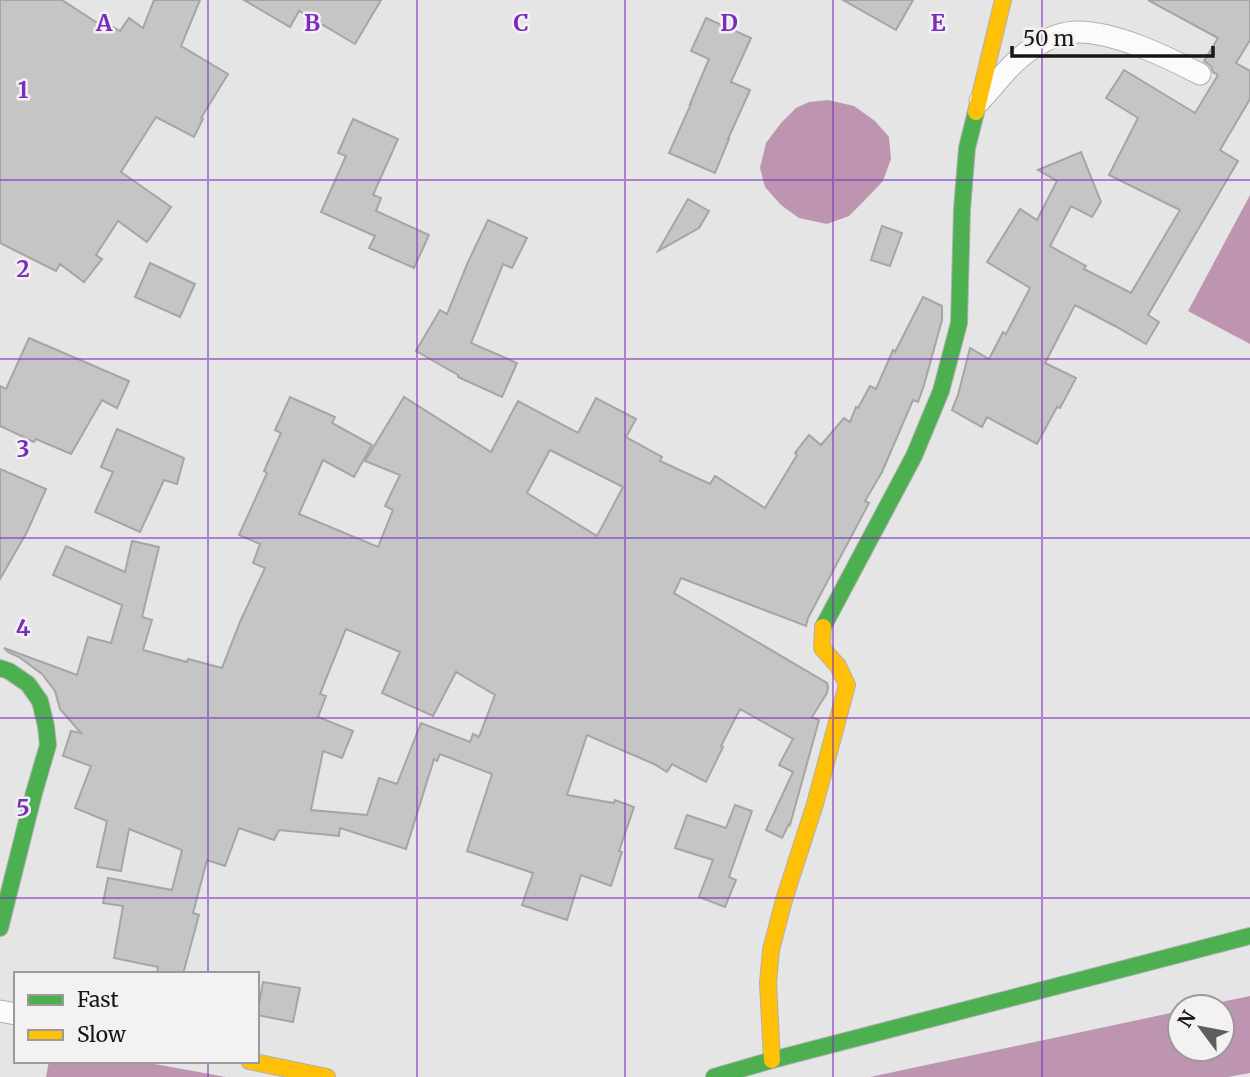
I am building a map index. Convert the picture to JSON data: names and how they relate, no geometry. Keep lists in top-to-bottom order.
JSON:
{
  "legend": ["Fast", "Slow"],
  "scale_bar": "50 m",
  "north": "top left",
  "grid": {
    "columns": [
      "A",
      "B",
      "C",
      "D",
      "E"
    ],
    "rows": [
      "1",
      "2",
      "3",
      "4",
      "5"
    ]
  }
}
